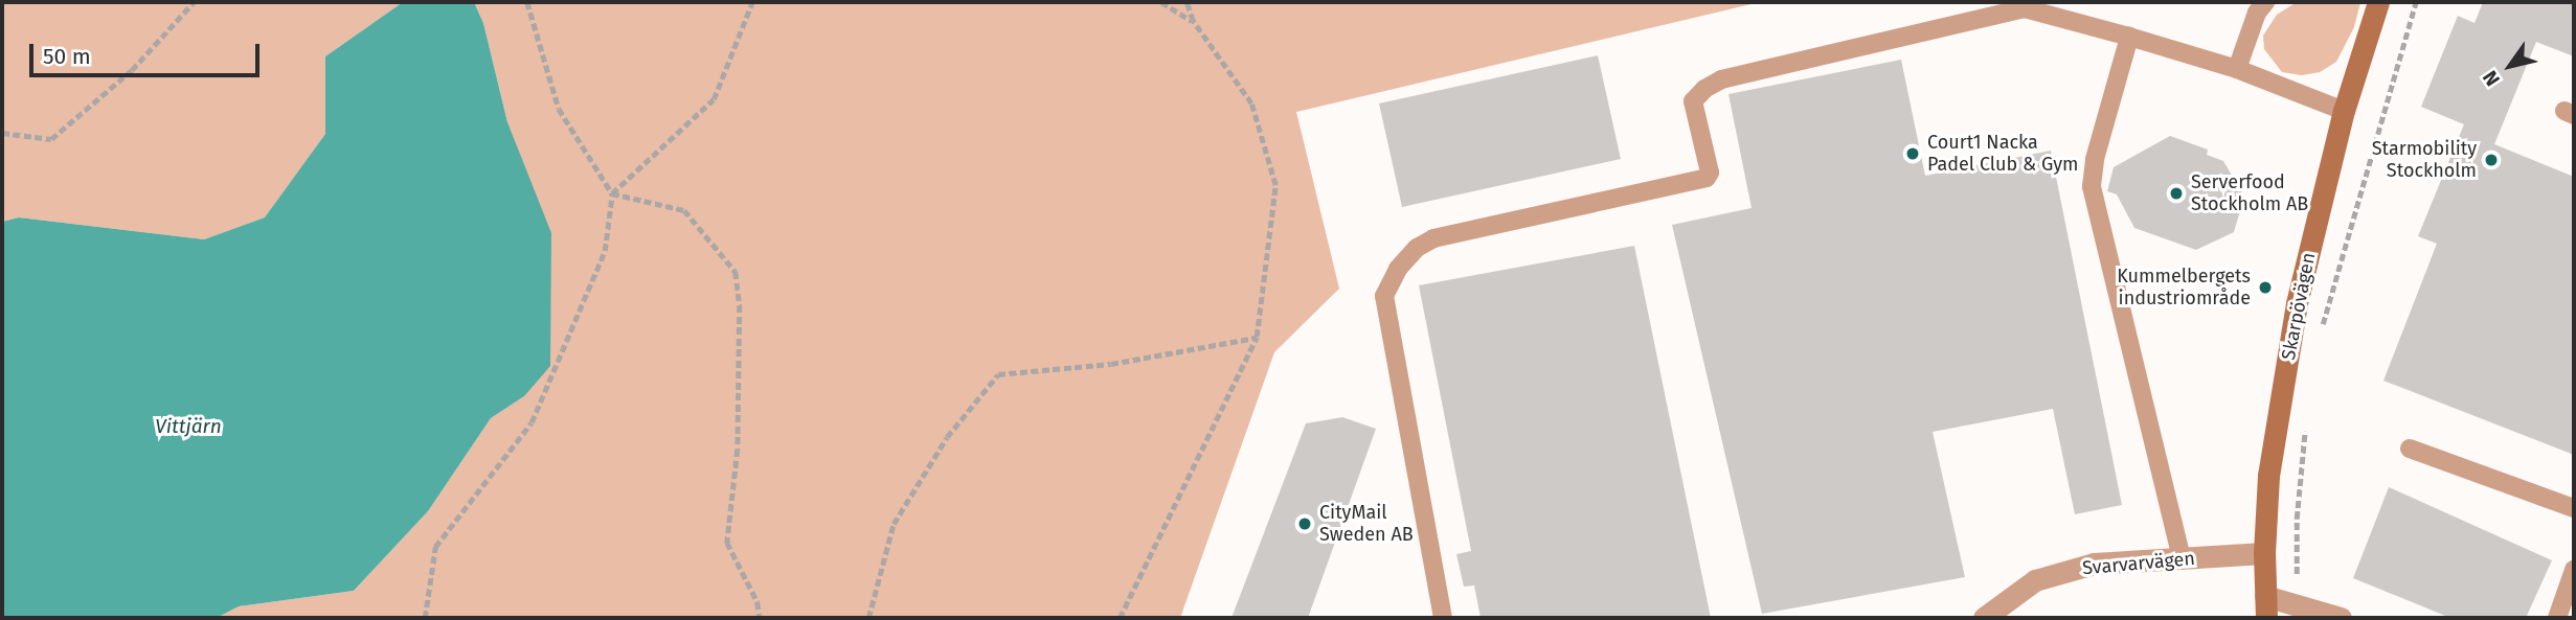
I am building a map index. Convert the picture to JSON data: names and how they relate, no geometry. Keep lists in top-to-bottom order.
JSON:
{
  "streets": {
    "street": ["Skarpövägen", "Svarvarvägen"]
  },
  "crossings": [
    ["Skarpövägen", "Svarvarvägen"]
  ],
  "water": ["Vittjärn"],
  "places": [
    "Court1 Nacka Padel Club & Gym",
    "Starmobility Stockholm",
    "Serverfood Stockholm AB",
    "Kummelbergets industriområde",
    "CityMail Sweden AB"
  ],
  "scale_bar": "50 m",
  "north": "bottom left"
}
